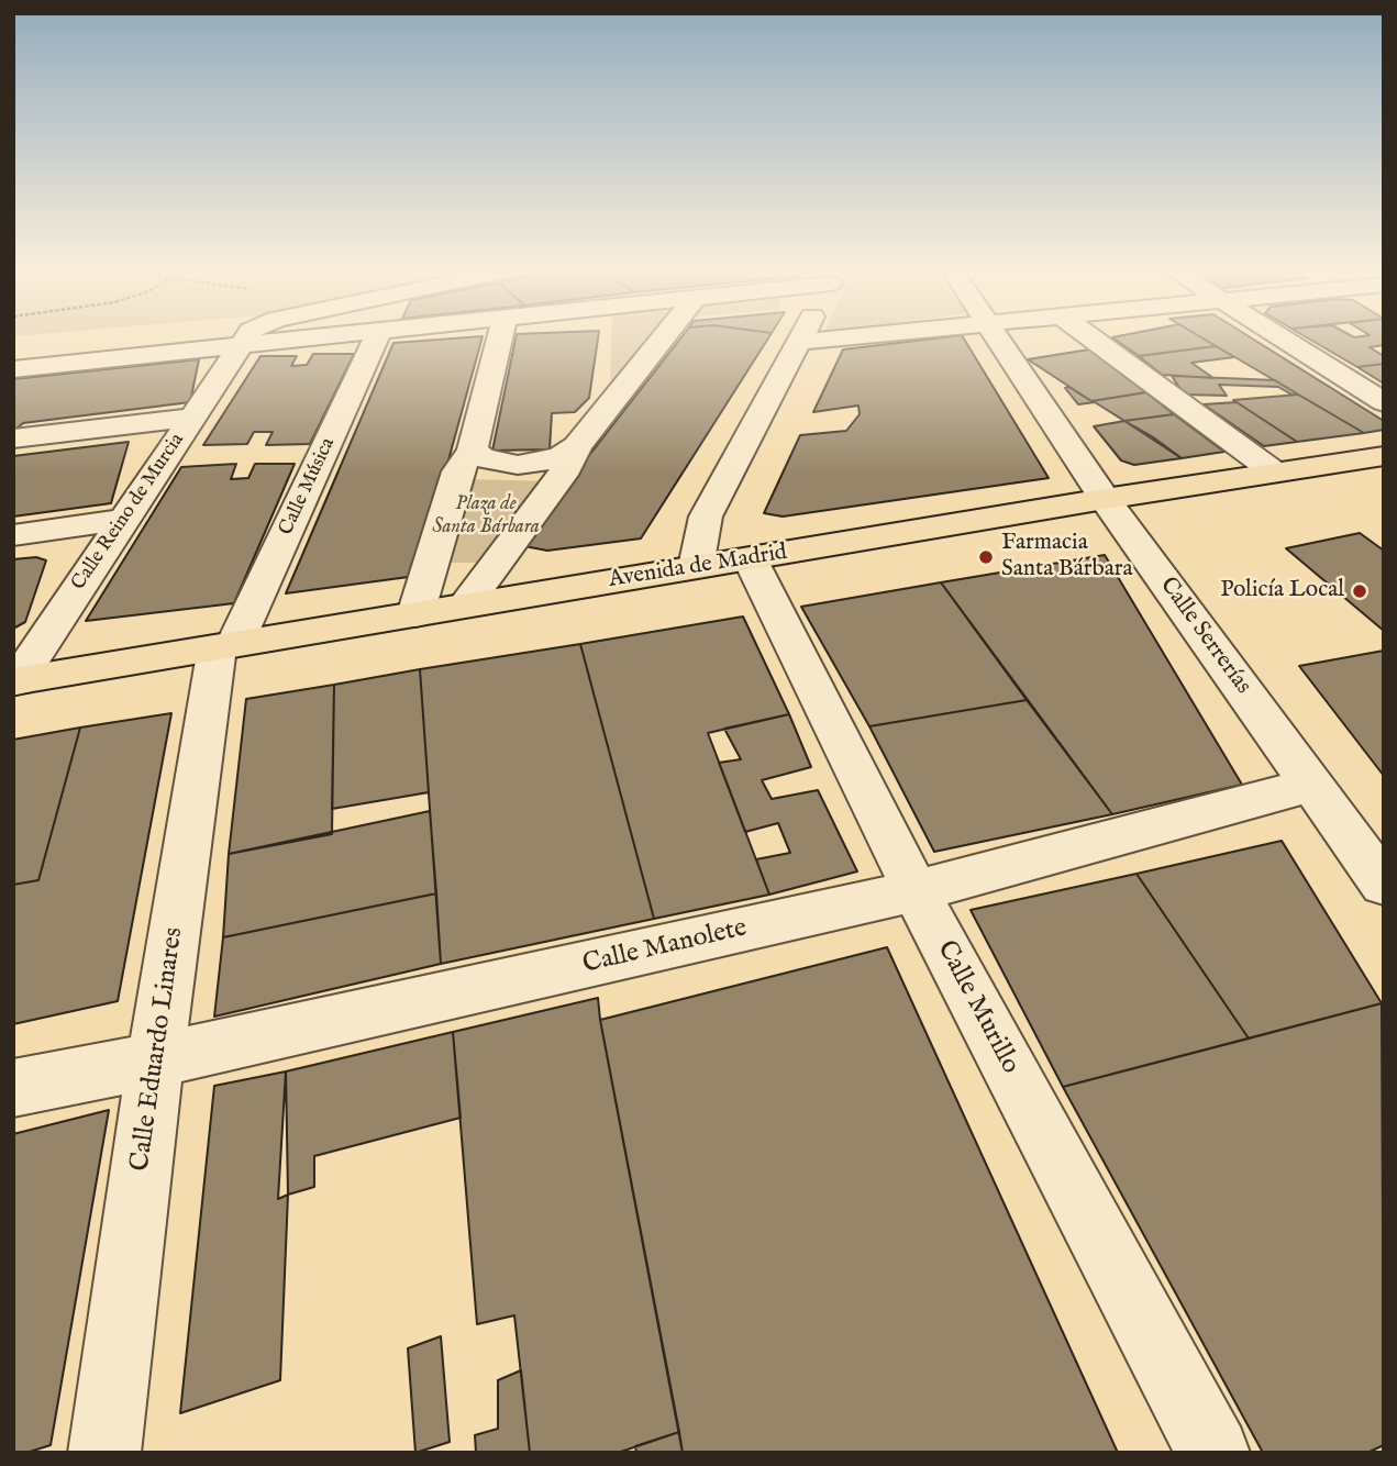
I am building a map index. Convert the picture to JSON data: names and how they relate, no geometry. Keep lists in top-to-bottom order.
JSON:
{
  "streets": {
    "main road": ["Avenida de Madrid"],
    "street": [
      "Calle Música",
      "Calle Reino de Murcia",
      "Calle Serrerías",
      "Calle Manolete",
      "Calle Murillo",
      "Calle Eduardo Linares"
    ]
  },
  "crossings": [
    ["Calle Música", "Avenida de Madrid"],
    ["Calle Música", "Calle Eduardo Linares"],
    ["Calle Reino de Murcia", "Avenida de Madrid"],
    ["Avenida de Madrid", "Calle Serrerías"],
    ["Avenida de Madrid", "Calle Murillo"],
    ["Avenida de Madrid", "Calle Eduardo Linares"],
    ["Calle Serrerías", "Calle Manolete"],
    ["Calle Manolete", "Calle Murillo"],
    ["Calle Manolete", "Calle Eduardo Linares"]
  ],
  "parks": ["Plaza de Santa Bárbara"],
  "places": ["Farmacia Santa Bárbara", "Policía Local"]
}
